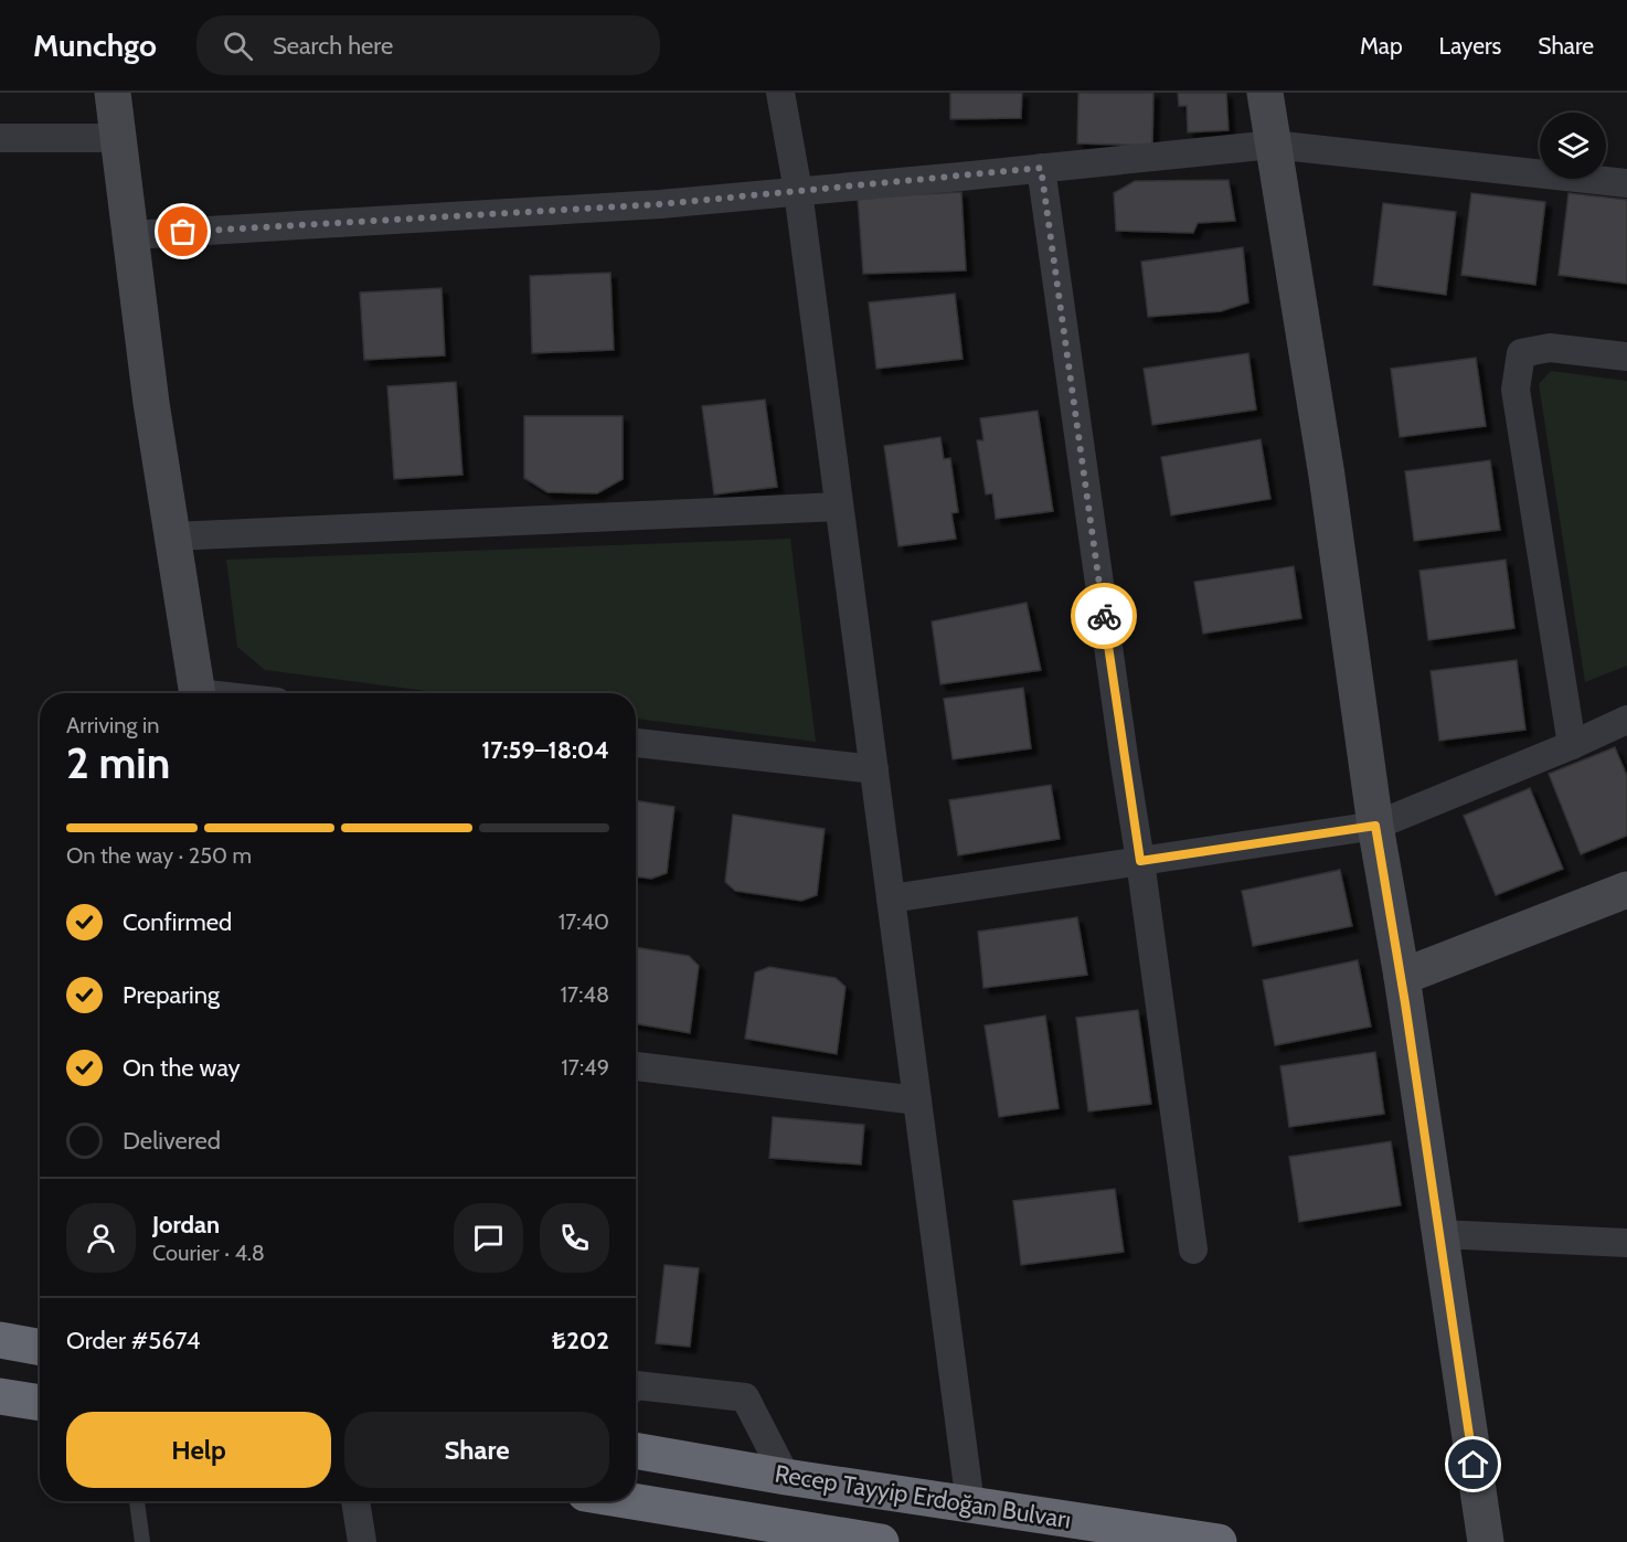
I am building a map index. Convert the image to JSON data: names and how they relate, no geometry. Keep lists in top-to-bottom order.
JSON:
{
  "streets": {
    "highway": ["Recep Tayyip Erdoğan Bulvarı"]
  },
  "page": {
    "header": "Munchgo",
    "search": "Search here",
    "nav": ["Map", "Layers", "Share"],
    "heading": ["2 min", "Arriving in", "17:59–18:04"],
    "panel": [
      "Jordan",
      "Courier · 4.8",
      "Order #5674",
      "₺202"
    ],
    "bar": "On the way · 250 m",
    "list": [
      ["Confirmed", "17:40"],
      ["Preparing", "17:48"],
      ["On the way", "17:49"],
      "Delivered"
    ],
    "buttons": ["Help", "Share"]
  }
}
